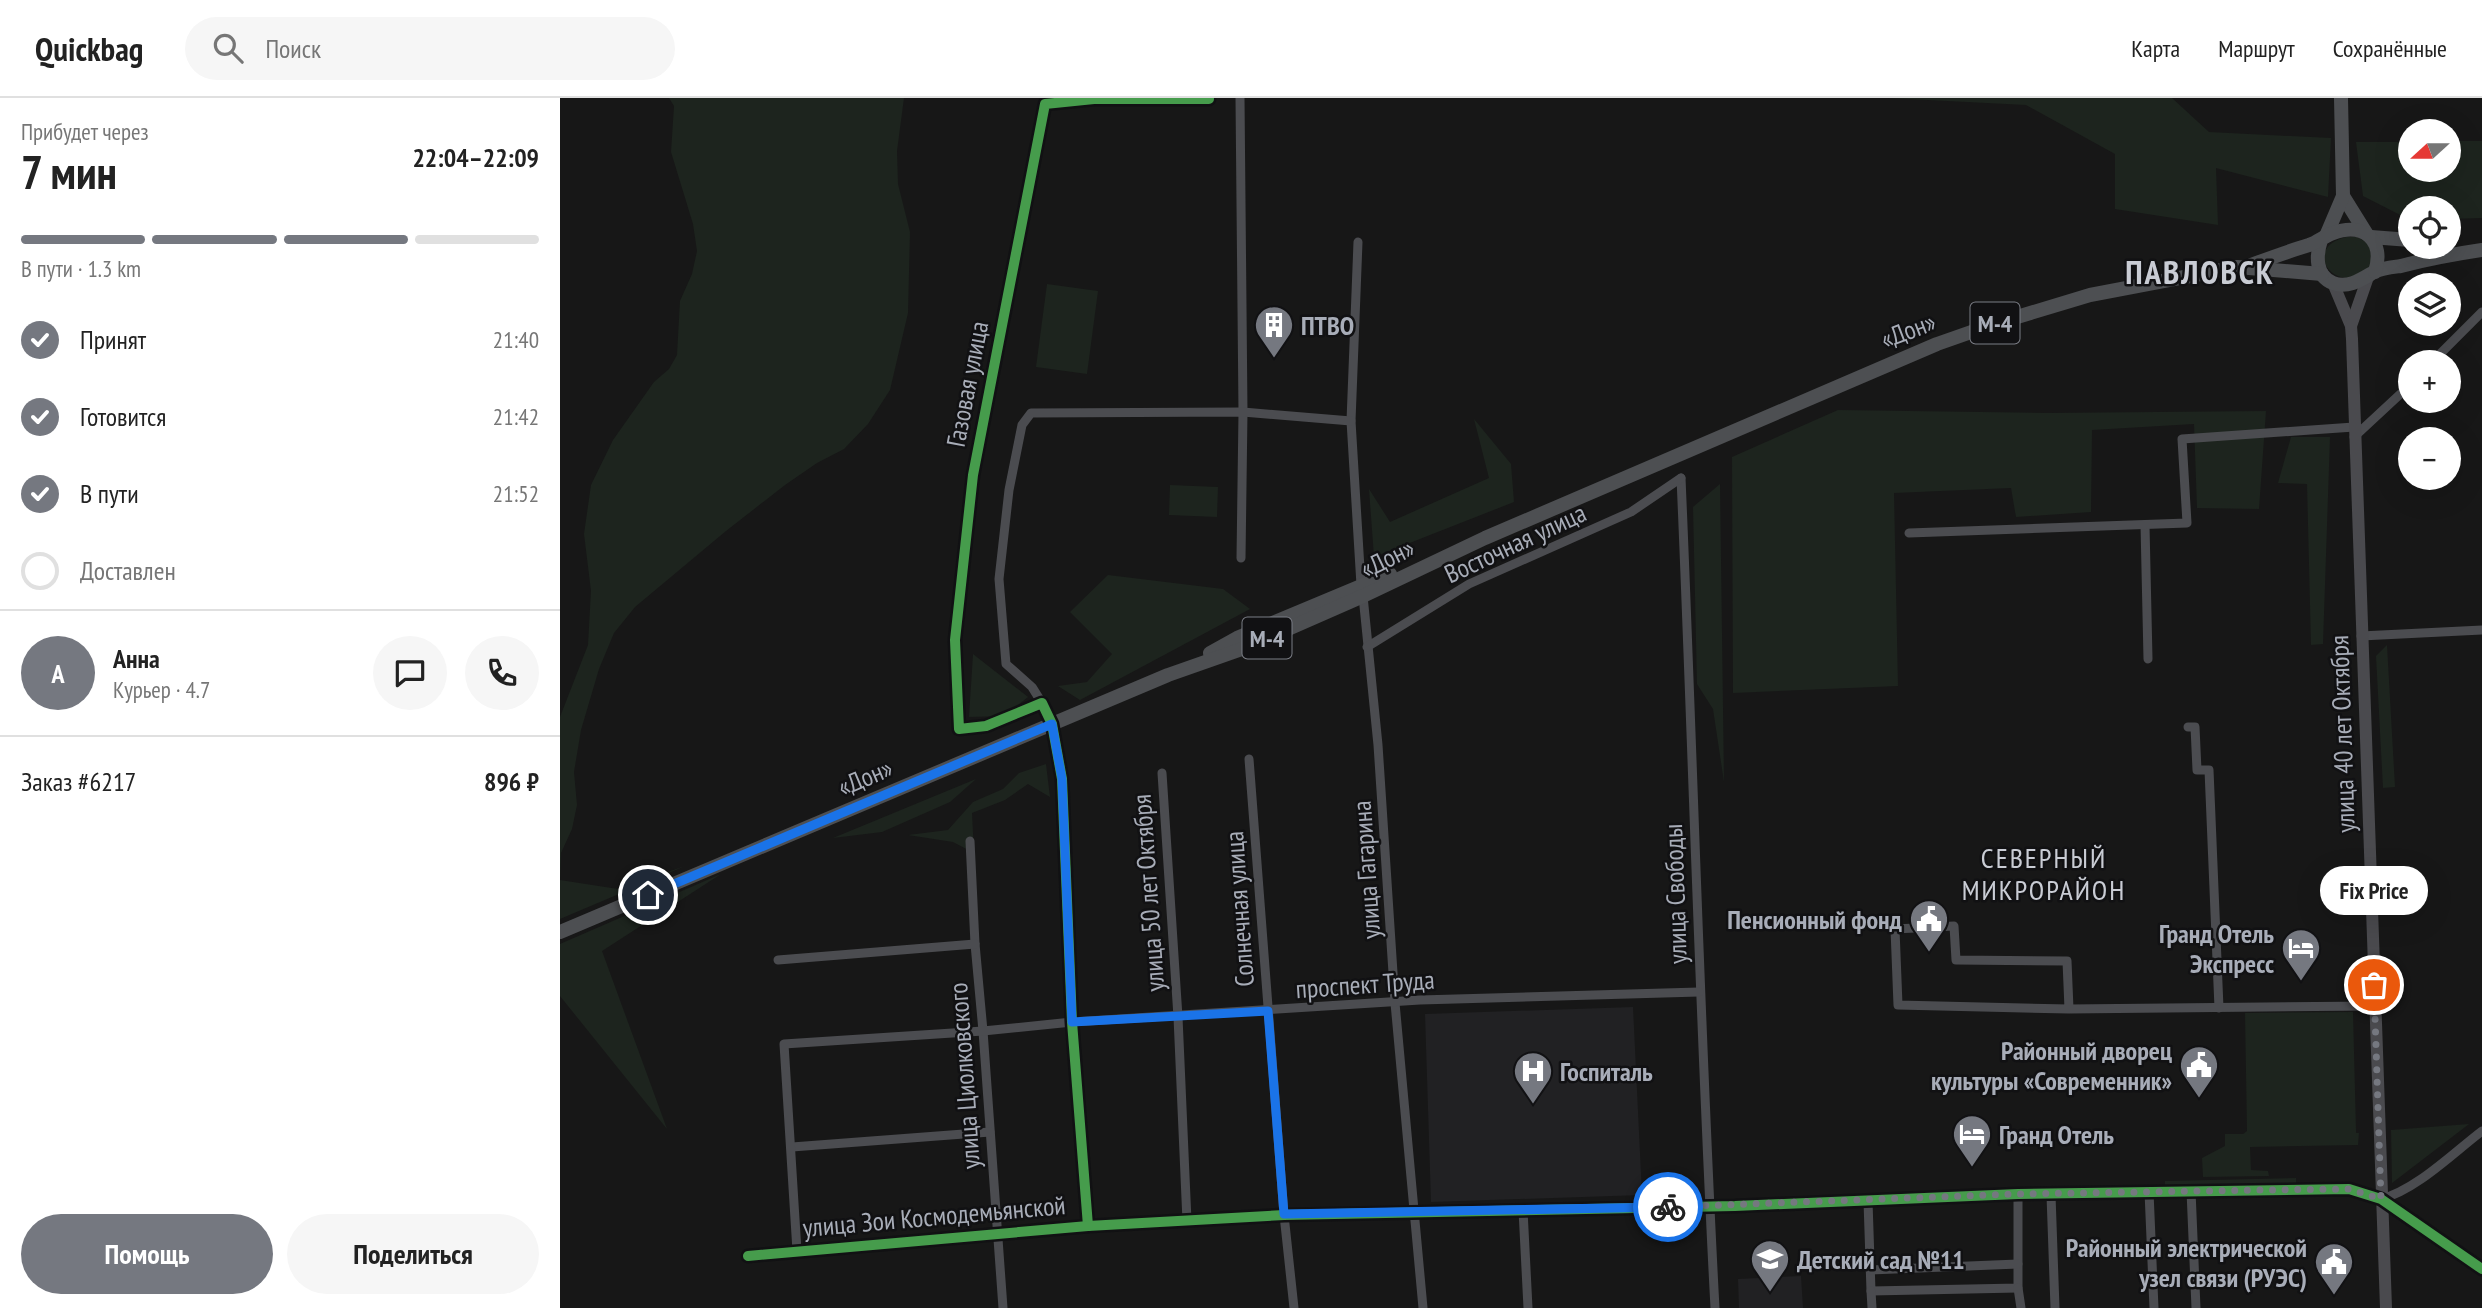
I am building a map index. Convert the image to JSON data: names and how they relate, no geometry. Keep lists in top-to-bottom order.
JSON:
{
  "streets": {
    "main road": ["М-4", "«Дон»"],
    "street": [
      "Газовая улица",
      "Восточная улица",
      "улица 40 лет Октября",
      "улица Гагарина",
      "улица 50 лет Октября",
      "улица Свободы",
      "Солнечная улица",
      "проспект Труда",
      "улица Циолковского",
      "улица Зои Космодемьянской"
    ]
  },
  "crossings": [
    ["«Дон»", "улица 40 лет Октября"],
    ["«Дон»", "улица Гагарина"],
    ["Восточная улица", "улица Гагарина"],
    ["Восточная улица", "улица Свободы"],
    ["улица 40 лет Октября", "улица Зои Космодемьянской"],
    ["улица Гагарина", "проспект Труда"],
    ["улица Гагарина", "улица Зои Космодемьянской"],
    ["улица 50 лет Октября", "проспект Труда"],
    ["улица 50 лет Октября", "улица Зои Космодемьянской"],
    ["улица Свободы", "проспект Труда"],
    ["улица Свободы", "улица Зои Космодемьянской"],
    ["Солнечная улица", "проспект Труда"],
    ["Солнечная улица", "улица Зои Космодемьянской"],
    ["проспект Труда", "улица Циолковского"],
    ["улица Циолковского", "улица Зои Космодемьянской"]
  ],
  "districts": ["ПАВЛОВСК", "СЕВЕРНЫЙ МИКРОРАЙОН"],
  "places": {
    "building": ["ПТВО"],
    "public building": ["Пенсионный фонд", "Районный дворец культуры «Современник»", "Районный электрической узел связи (РУЭС)"],
    "hotel": ["Гранд Отель Экспресс", "Гранд Отель"],
    "other": ["Fix Price"],
    "hospital": ["Госпиталь"],
    "school or university": ["Детский сад №11"]
  },
  "north": "left",
  "page": {
    "header": "Quickbag",
    "search": "Поиск",
    "nav": ["Карта", "Маршрут", "Сохранённые"],
    "heading": ["7 мин", "Прибудет через", "22:04–22:09"],
    "panel": [
      "Анна",
      "Курьер · 4.7",
      "Заказ #6217",
      "896 ₽"
    ],
    "map_buttons": ["+", "−"],
    "bar": "В пути · 1.3 km",
    "list": [
      ["Принят", "21:40"],
      ["Готовится", "21:42"],
      ["В пути", "21:52"],
      "Доставлен"
    ],
    "round": "А",
    "bubble": "Fix Price",
    "buttons": ["Помощь", "Поделиться"]
  }
}
